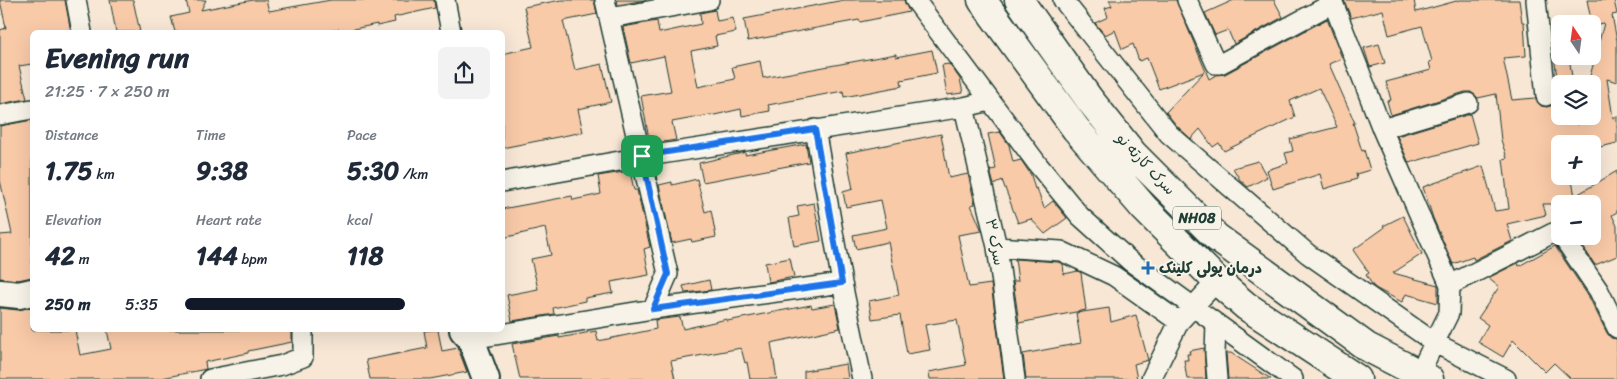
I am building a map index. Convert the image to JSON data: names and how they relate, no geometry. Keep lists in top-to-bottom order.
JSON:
{
  "streets": {
    "highway": ["سرک کارته نو", "NH08"],
    "street": ["سرک ۳"]
  },
  "places": {
    "health": ["درمان پولی کلینک"]
  },
  "north": "top",
  "page": {
    "map_buttons": ["+", "−"],
    "heading": ["Evening run", "21:25 · 7 × 250 m"],
    "stats": [
      ["Distance", "1.75 km"],
      ["Time", "9:38"],
      ["Pace", "5:30 /km"],
      ["Elevation", "42 m"],
      ["Heart rate", "144 bpm"],
      ["kcal", "118"]
    ],
    "list": [
      {
        "name": "250 m",
        "note": "5:35"
      }
    ]
  }
}
